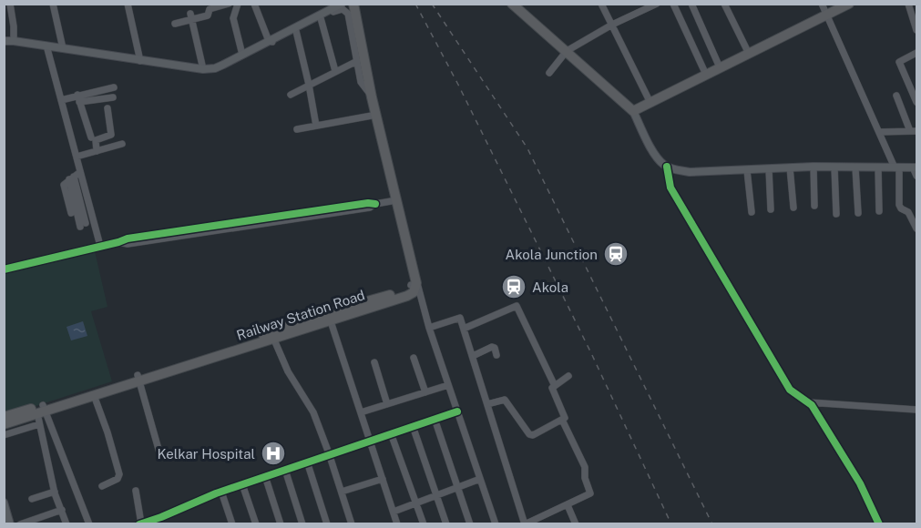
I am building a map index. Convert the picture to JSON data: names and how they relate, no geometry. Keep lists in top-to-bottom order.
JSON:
{
  "streets": {
    "highway": ["Railway Station Road"]
  },
  "places": {
    "station": ["Akola Junction", "Akola"],
    "hospital": ["Kelkar Hospital"]
  }
}
